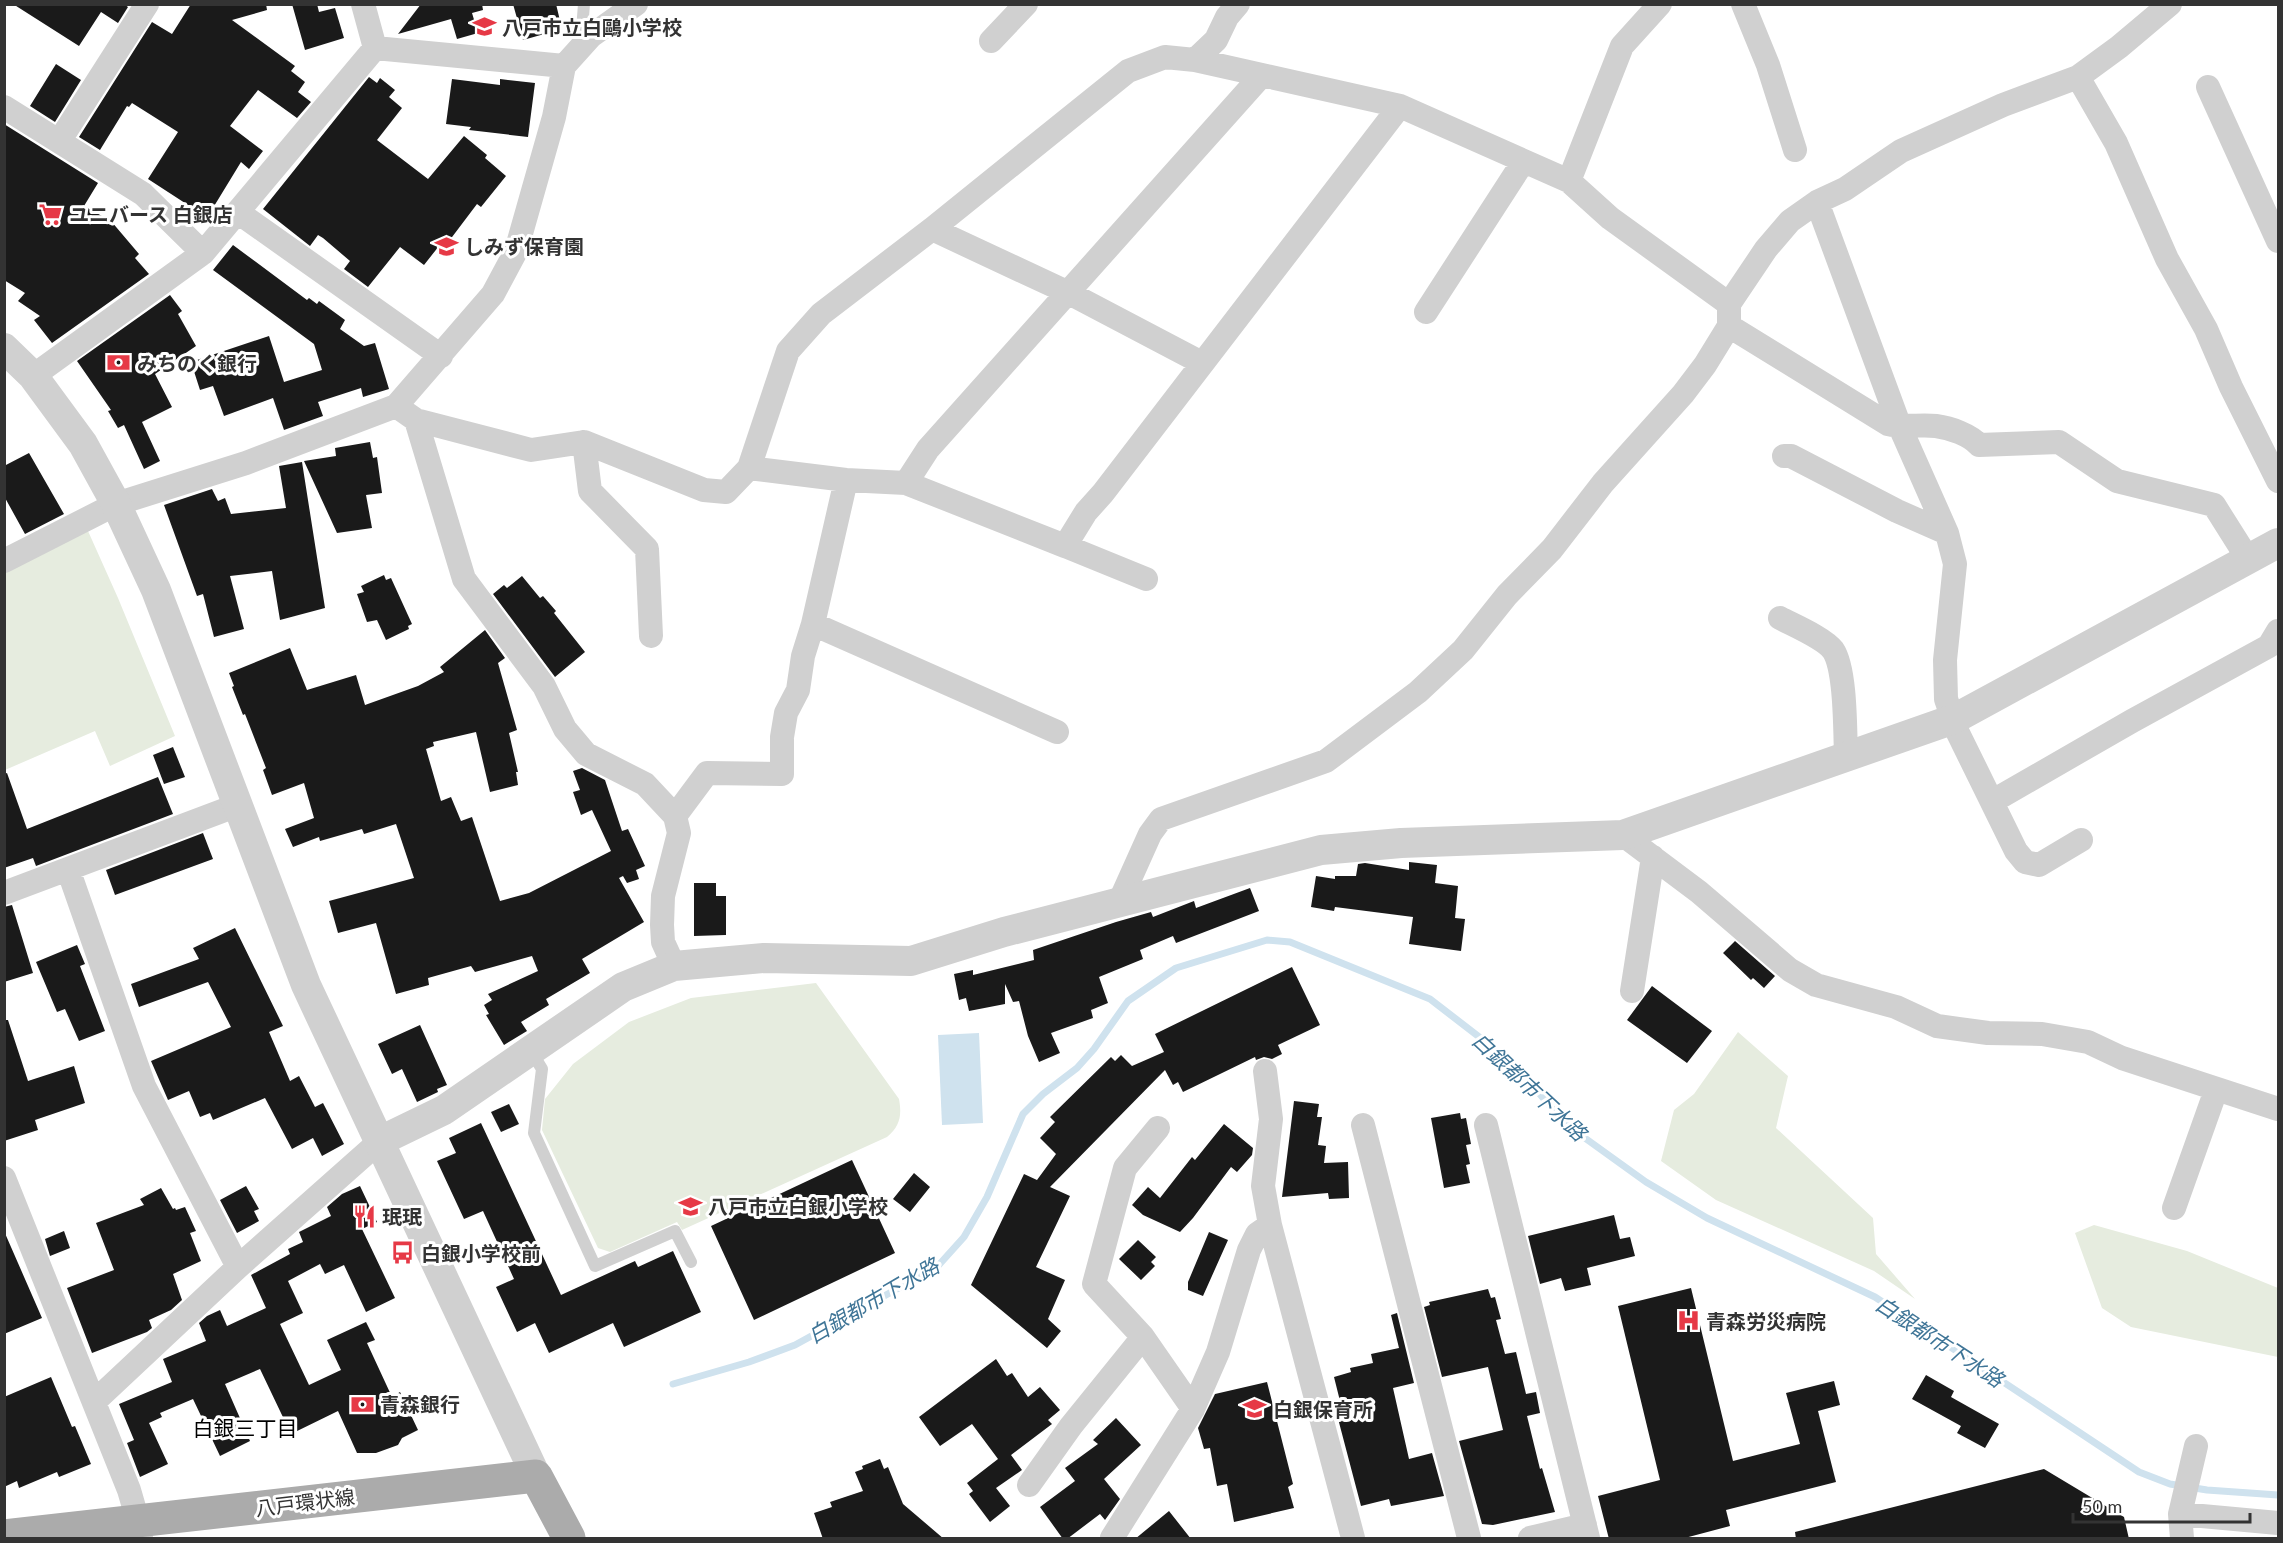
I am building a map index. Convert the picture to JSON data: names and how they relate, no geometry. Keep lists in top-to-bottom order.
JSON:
{
  "streets": {
    "main road": ["八戸環状線"]
  },
  "districts": ["白銀三丁目"],
  "water": ["白銀都市下水路"],
  "places": {
    "school or university": [
      "八戸市立白鷗小学校",
      "しみず保育園",
      "八戸市立白銀小学校",
      "白銀保育所"
    ],
    "supermarket": ["ユニバース 白銀店"],
    "bank": ["みちのく銀行", "青森銀行"],
    "restaurant": ["珉珉"],
    "bus stop": ["白銀小学校前"],
    "hospital": ["青森労災病院"]
  },
  "scale_bar": "50 m"
}
